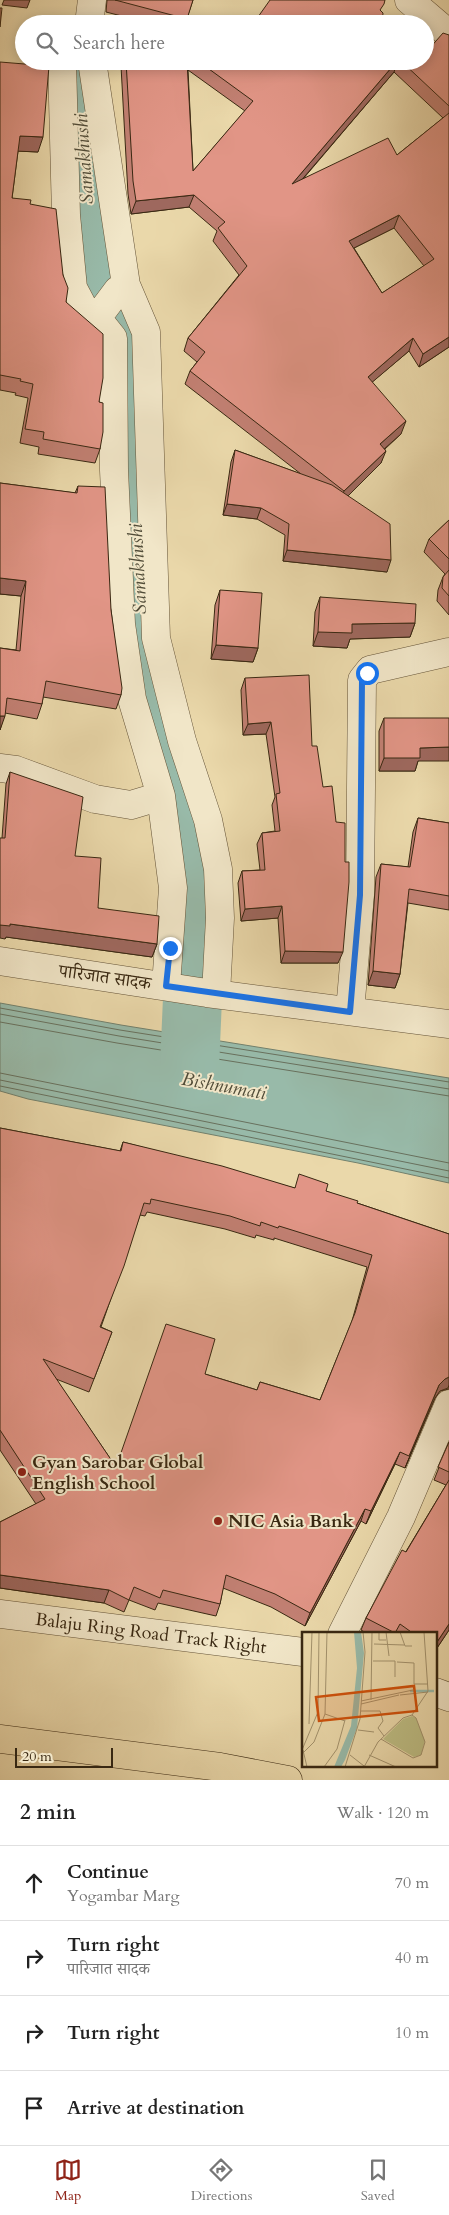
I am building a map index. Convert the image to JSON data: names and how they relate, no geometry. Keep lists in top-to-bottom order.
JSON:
{
  "streets": {
    "street": ["पारिजात सादक", "Balaju Ring Road Track Right"]
  },
  "water": ["Samakhushi", "Bishnumati"],
  "places": ["Gyan Sarobar Global English School", "NIC Asia Bank"],
  "scale_bar": "20 m",
  "page": {
    "search": "Search here",
    "scale": "20 m",
    "heading": ["2 min", "Walk · 120 m"],
    "list": [
      ["Continue", "Yogambar Marg", "70 m"],
      ["Turn right", "पारिजात सादक", "40 m"],
      ["Turn right", "10 m"],
      "Arrive at destination"
    ],
    "nav": ["Map", "Directions", "Saved"]
  }
}
